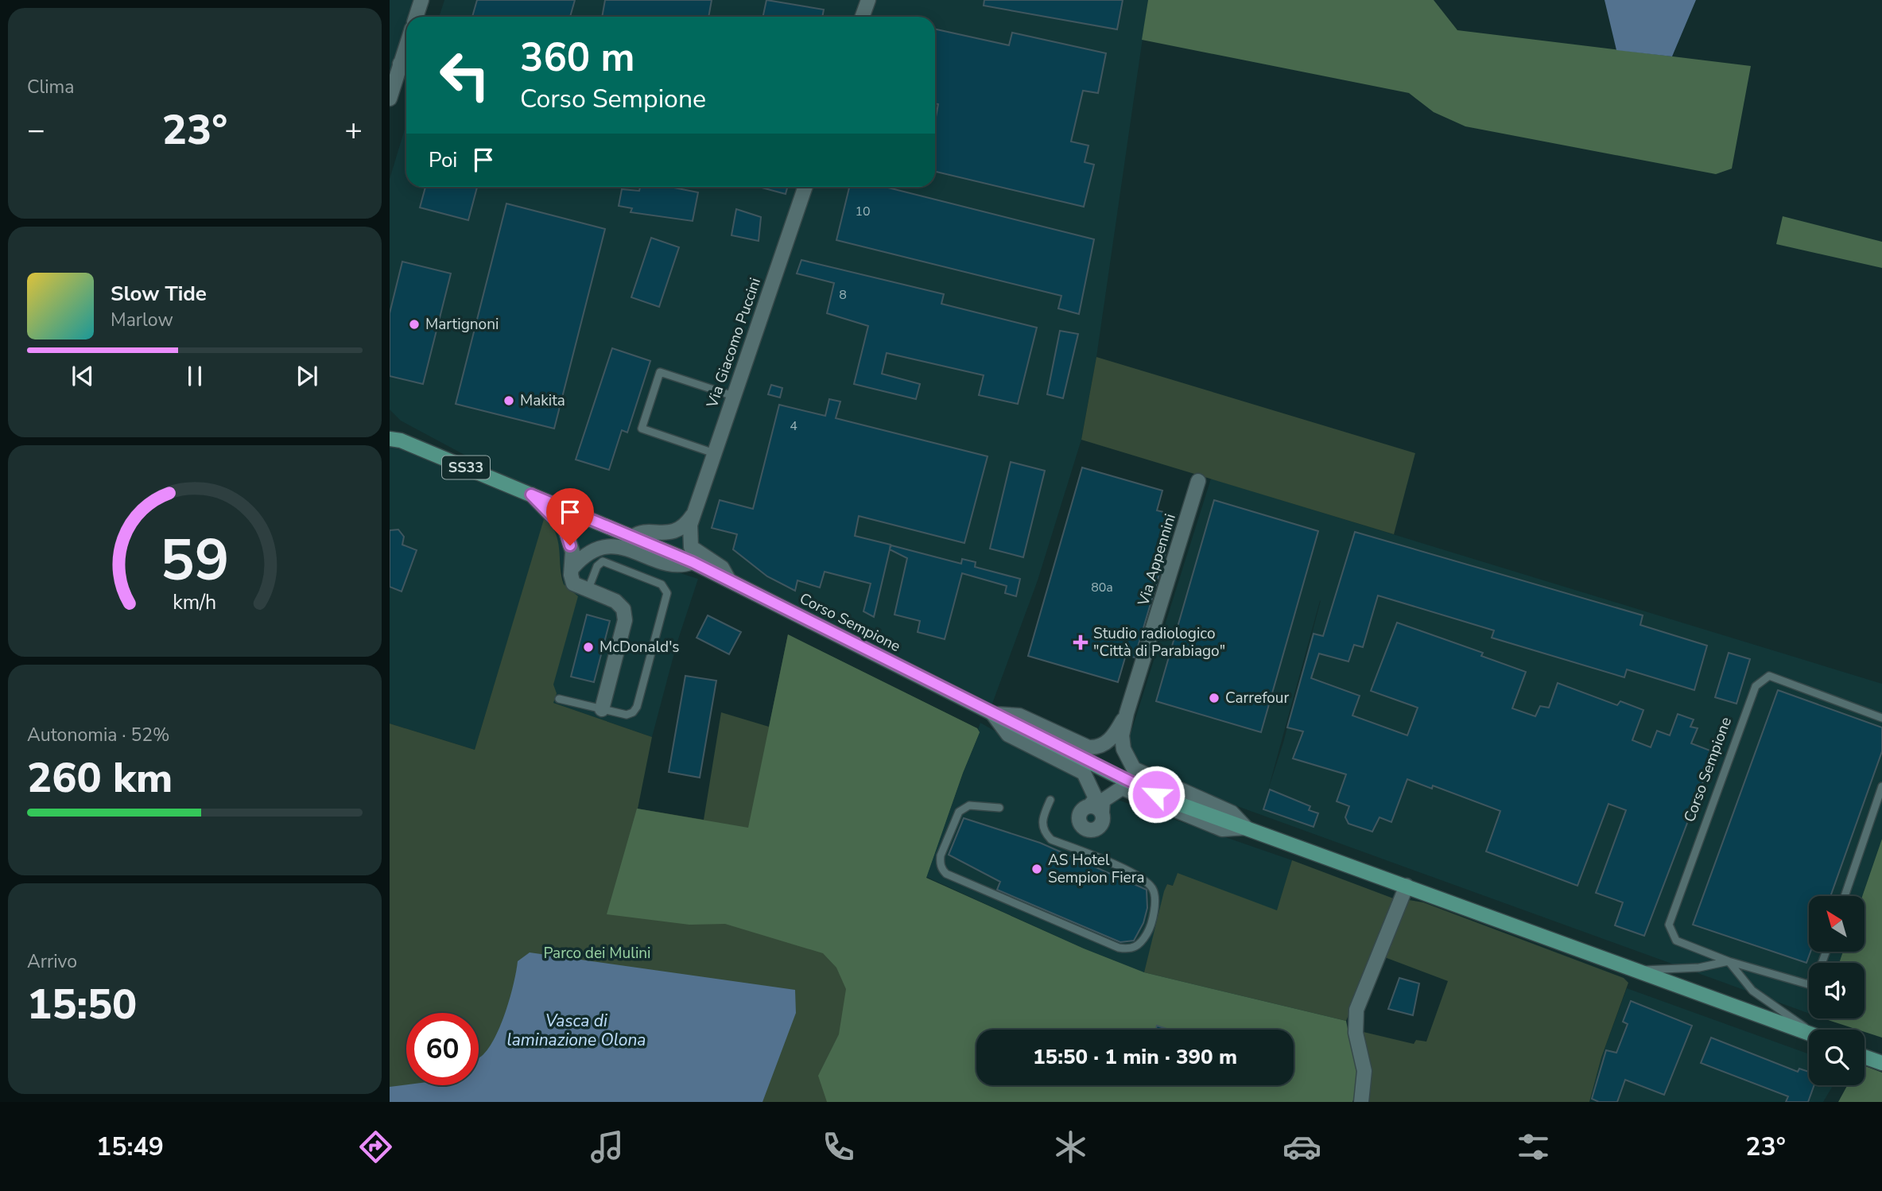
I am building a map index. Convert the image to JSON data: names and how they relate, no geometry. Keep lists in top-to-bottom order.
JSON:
{
  "streets": {
    "main road": ["SS33", "Corso Sempione"],
    "street": ["Via Giacomo Puccini", "Via Appennini"]
  },
  "crossings": [
    ["Via Giacomo Puccini", "Corso Sempione"],
    ["Via Appennini", "Corso Sempione"]
  ],
  "water": ["Vasca di laminazione Olona"],
  "parks": ["Parco dei Mulini"],
  "places": {
    "other": [
      "Martignoni",
      "Makita",
      "McDonald's",
      "Carrefour",
      "AS Hotel Sempion Fiera"
    ],
    "health": ["Studio radiologico \"Città di Parabiago\""]
  },
  "house_numbers": [
    "10",
    "8",
    "4",
    "80a"
  ],
  "north": "top left",
  "page": {
    "tile": [
      "Clima",
      ["Autonomia · 52%", "260 km"],
      ["Arrivo", "15:50"]
    ],
    "turn": ["360 m", "Corso Sempione"],
    "heat": ["−", "23°", "+"],
    "then": "Poi",
    "song": ["Slow Tide", "Marlow"],
    "limit": "60",
    "trip": "15:50 · 1 min · 390 m",
    "tabs": ["15:49", "23°"],
    "gauge": ["59", "km/h"]
  }
}
